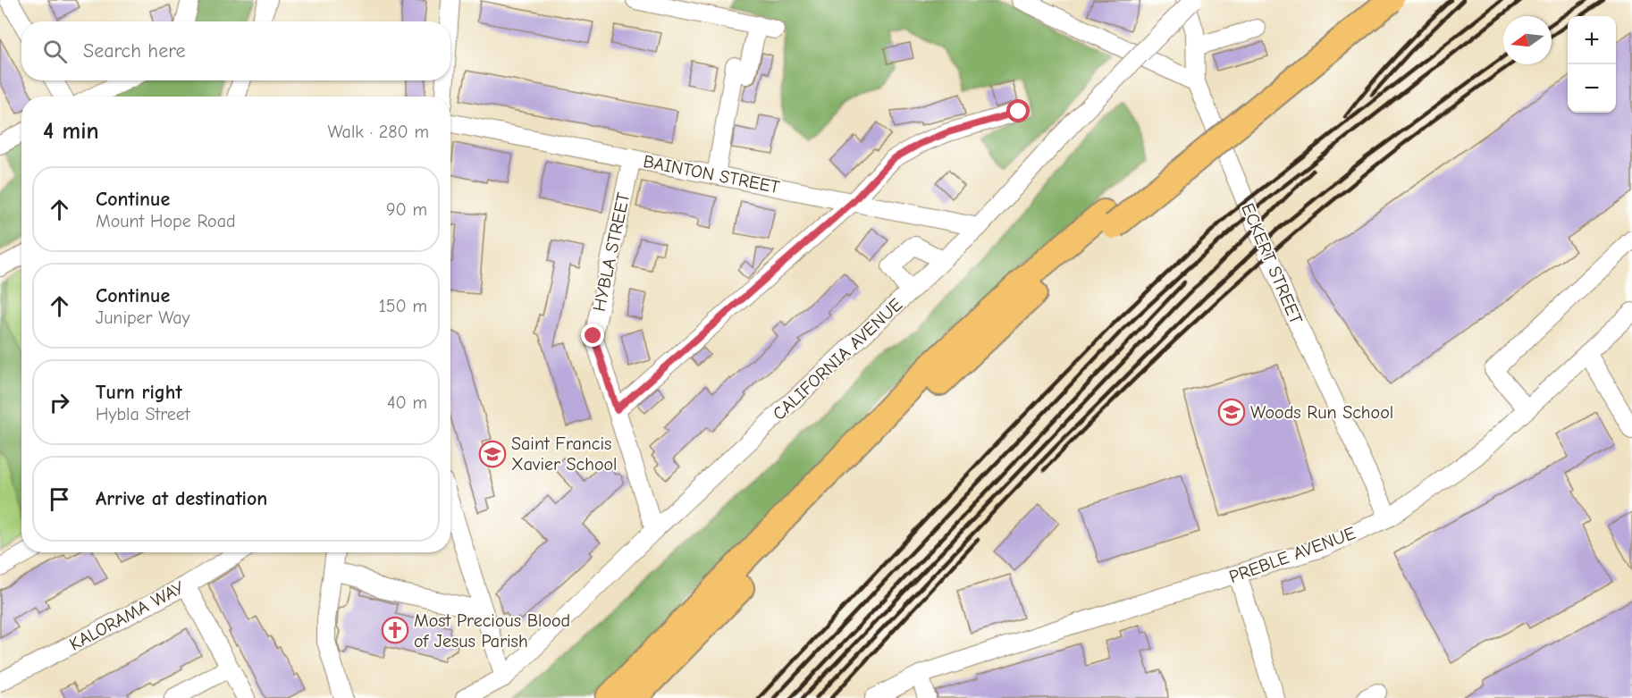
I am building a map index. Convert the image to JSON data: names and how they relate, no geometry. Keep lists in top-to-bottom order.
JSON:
{
  "streets": {
    "street": [
      "BAINTON STREET",
      "HYBLA STREET",
      "ECKERT STREET",
      "CALIFORNIA AVENUE",
      "PREBLE AVENUE",
      "KALORAMA WAY"
    ]
  },
  "crossings": [
    ["BAINTON STREET", "HYBLA STREET"],
    ["BAINTON STREET", "CALIFORNIA AVENUE"],
    ["HYBLA STREET", "CALIFORNIA AVENUE"],
    ["ECKERT STREET", "PREBLE AVENUE"]
  ],
  "places": {
    "school or university": ["Woods Run School", "Saint Francis Xavier School"],
    "church": ["Most Precious Blood of Jesus Parish"]
  },
  "north": "left",
  "page": {
    "map_buttons": ["+", "−"],
    "search": "Search here",
    "heading": ["4 min", "Walk · 280 m"],
    "list": [
      ["Continue", "Mount Hope Road", "90 m"],
      ["Continue", "Juniper Way", "150 m"],
      ["Turn right", "Hybla Street", "40 m"],
      "Arrive at destination"
    ]
  }
}
